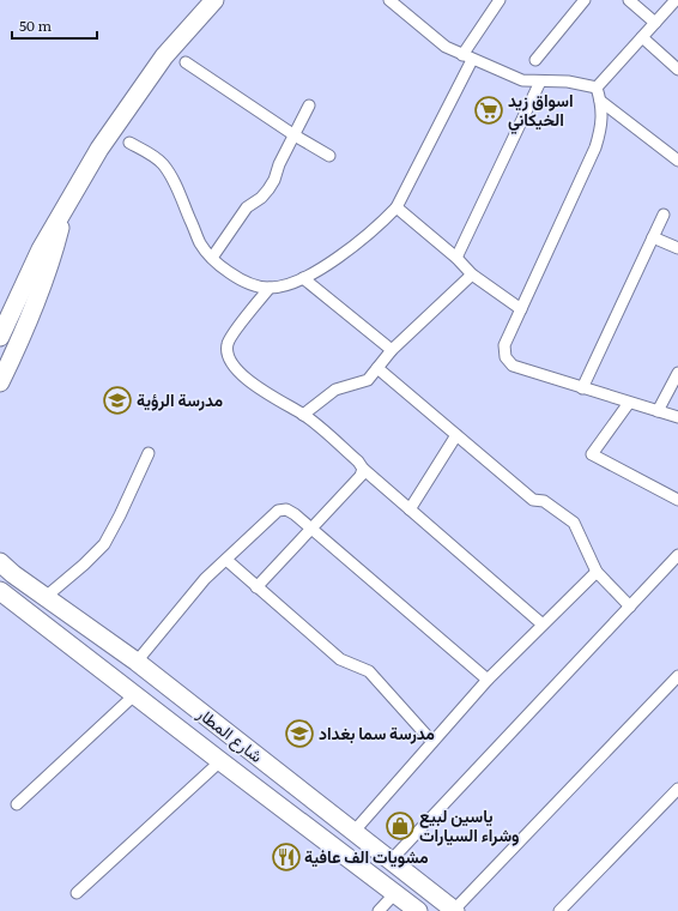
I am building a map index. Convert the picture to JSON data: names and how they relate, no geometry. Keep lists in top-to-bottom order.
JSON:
{
  "streets": {
    "main road": ["شارع المطار"]
  },
  "places": {
    "supermarket": ["اسواق زيد الخيكاني"],
    "school or university": ["مدرسة الرؤية", "مدرسة سما بغداد"],
    "shop": ["ياسين لبيع وشراء السيارات"],
    "restaurant": ["مشويات الف عافية"]
  },
  "scale_bar": "50 m"
}
